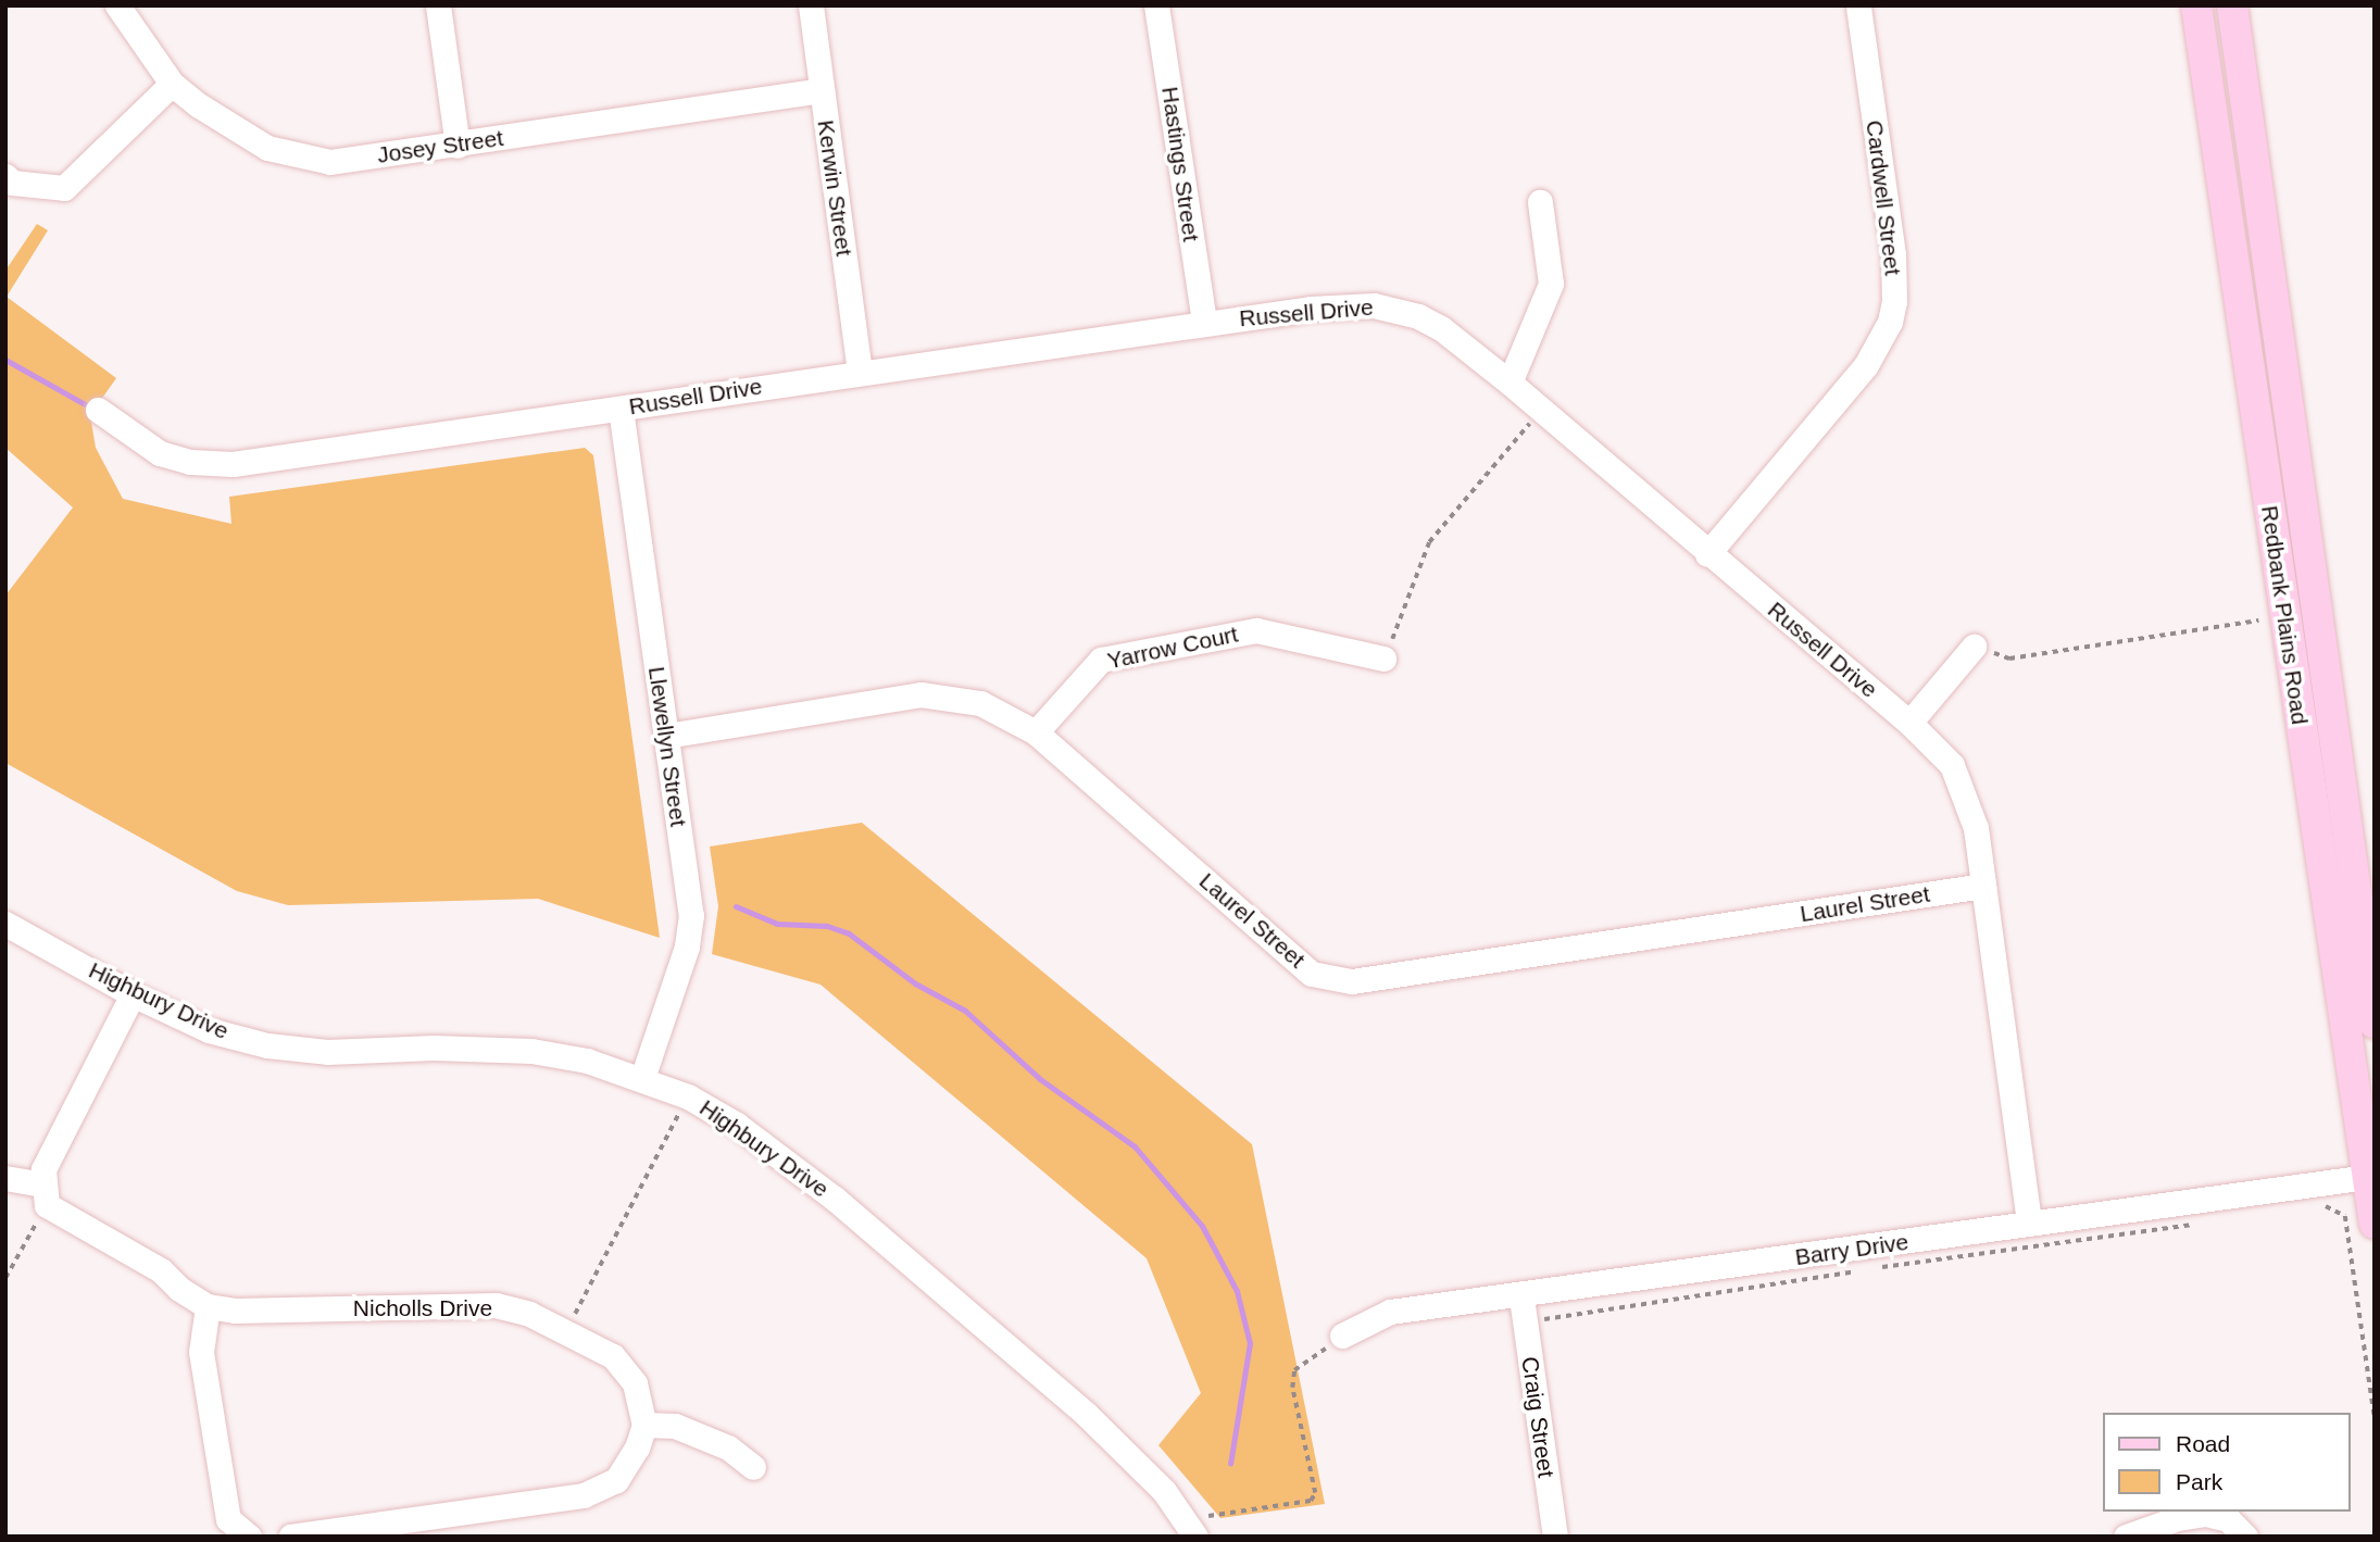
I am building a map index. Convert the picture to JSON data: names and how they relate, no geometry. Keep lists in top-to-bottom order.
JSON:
{
  "streets": {
    "main road": ["Redbank Plains Road"],
    "street": [
      "Josey Street",
      "Hastings Street",
      "Kerwin Street",
      "Cardwell Street",
      "Russell Drive",
      "Yarrow Court",
      "Llewellyn Street",
      "Laurel Street",
      "Highbury Drive",
      "Barry Drive",
      "Nicholls Drive",
      "Craig Street"
    ]
  },
  "crossings": [
    ["Josey Street", "Kerwin Street"],
    ["Hastings Street", "Russell Drive"],
    ["Kerwin Street", "Russell Drive"],
    ["Cardwell Street", "Russell Drive"],
    ["Russell Drive", "Llewellyn Street"],
    ["Russell Drive", "Laurel Street"],
    ["Russell Drive", "Barry Drive"],
    ["Redbank Plains Road", "Barry Drive"],
    ["Yarrow Court", "Laurel Street"],
    ["Llewellyn Street", "Laurel Street"],
    ["Llewellyn Street", "Highbury Drive"],
    ["Barry Drive", "Craig Street"]
  ],
  "legend": ["Road", "Park"]
}
